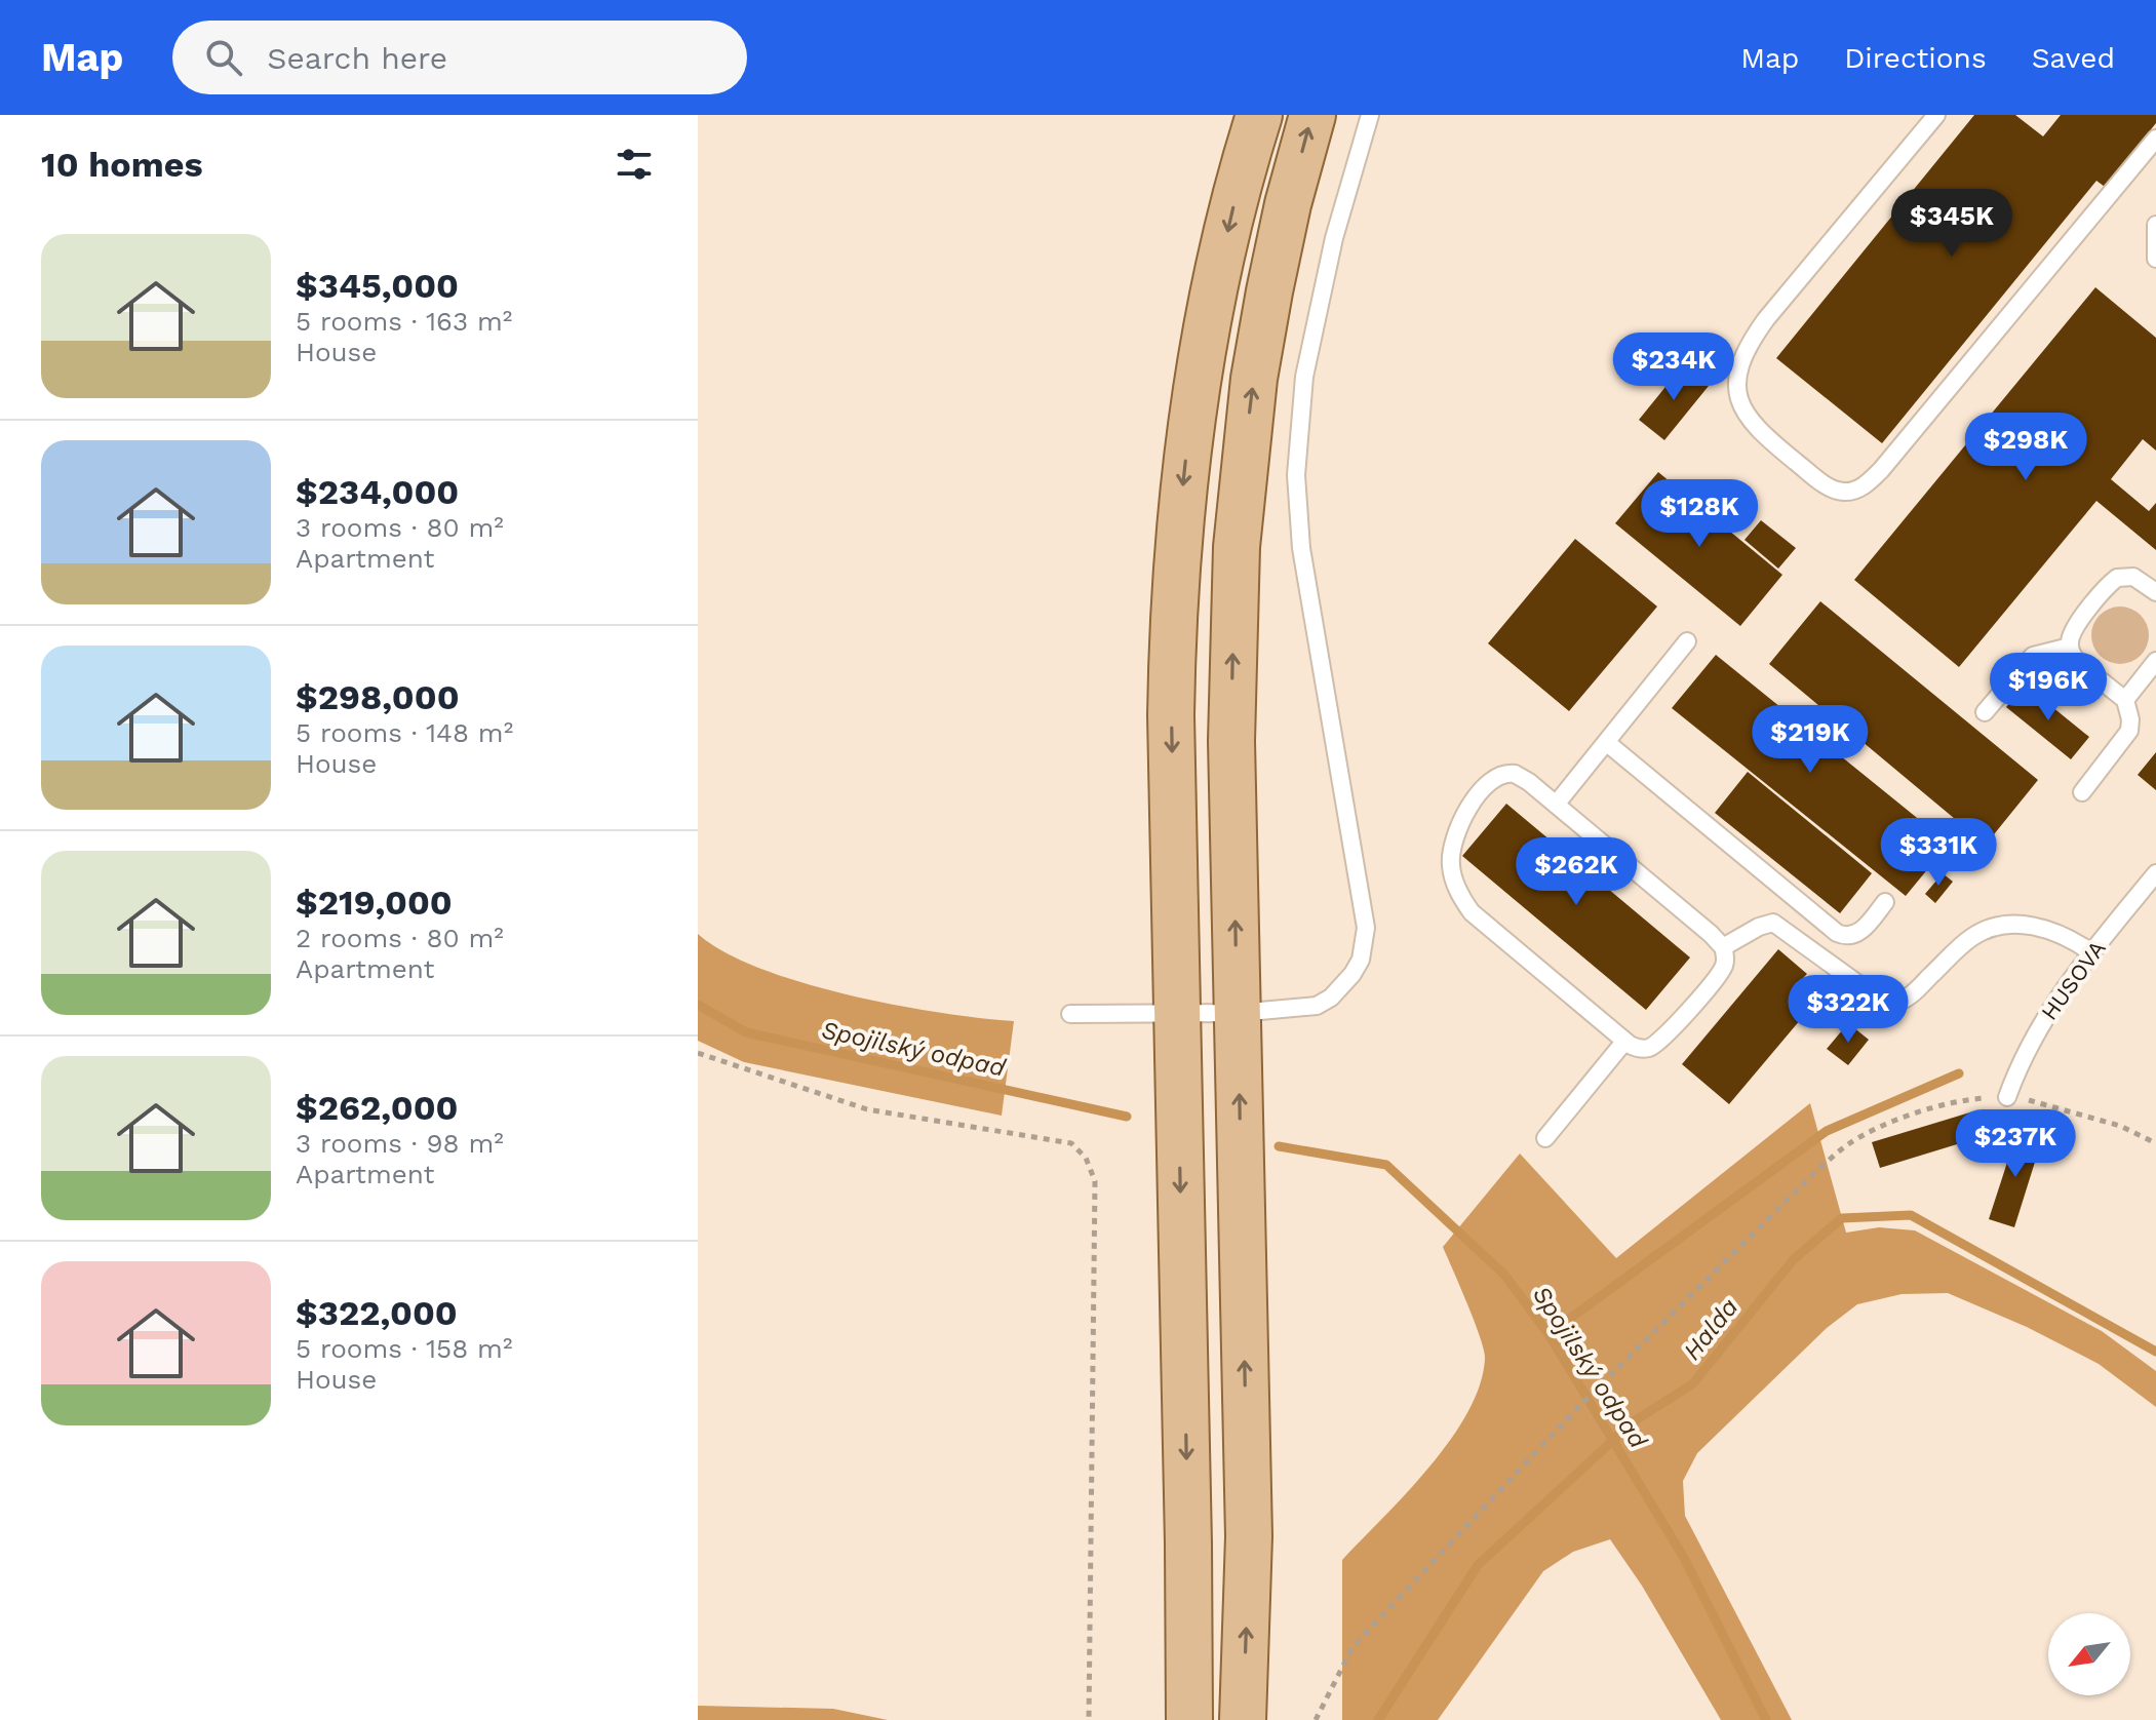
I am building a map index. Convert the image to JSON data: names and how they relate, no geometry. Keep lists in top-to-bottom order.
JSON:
{
  "streets": {
    "lane": ["HUSOVA"]
  },
  "water": ["Spojilský odpad", "Halda"],
  "north": "bottom left",
  "page": {
    "header": "Map",
    "search": "Search here",
    "nav": ["Map", "Directions", "Saved"],
    "heading": "10 homes",
    "price": [
      "$345K",
      "$234K",
      "$298K",
      "$128K",
      "$196K",
      "$219K",
      "$331K",
      "$262K",
      "$322K",
      "$237K"
    ],
    "list": [
      {
        "name": "$345,000",
        "note": "5 rooms · 163 m² · House"
      },
      {
        "name": "$234,000",
        "note": "3 rooms · 80 m² · Apartment"
      },
      {
        "name": "$298,000",
        "note": "5 rooms · 148 m² · House"
      },
      {
        "name": "$219,000",
        "note": "2 rooms · 80 m² · Apartment"
      },
      {
        "name": "$262,000",
        "note": "3 rooms · 98 m² · Apartment"
      },
      {
        "name": "$322,000",
        "note": "5 rooms · 158 m² · House"
      }
    ]
  }
}
